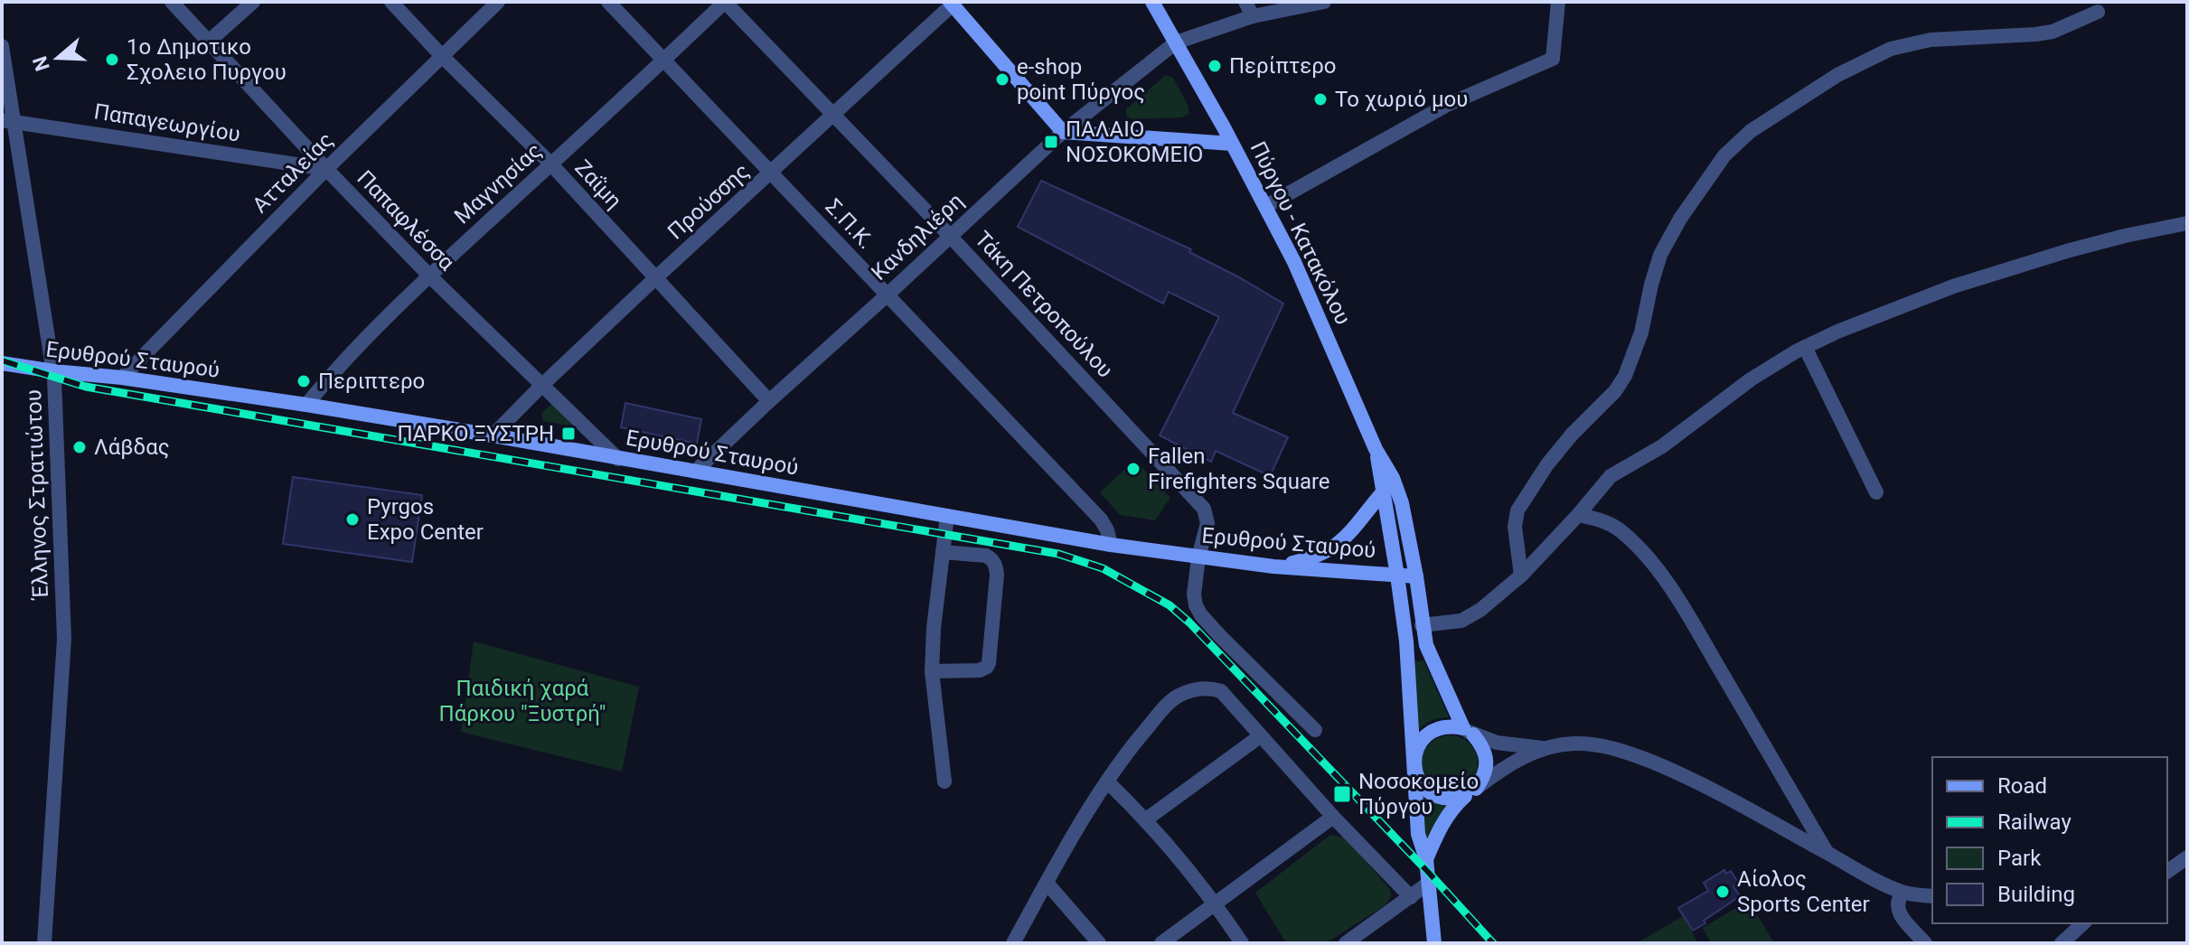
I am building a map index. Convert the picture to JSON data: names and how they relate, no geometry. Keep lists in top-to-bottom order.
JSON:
{
  "streets": {
    "main road": ["Πύργου - Κατακόλου", "Ερυθρού Σταυρού"],
    "street": [
      "Παπαγεωργίου",
      "Ατταλείας",
      "Μαγνησίας",
      "Ζαΐμη",
      "Προύσσης",
      "Παπαφλέσσα",
      "Σ.Π.Κ.",
      "Κανδηλιέρη",
      "Τάκη Πετροπούλου",
      "Έλληνος Στρατιώτου"
    ]
  },
  "crossings": [
    ["Παπαγεωργίου", "Ατταλείας"],
    ["Παπαγεωργίου", "Παπαφλέσσα"],
    ["Παπαγεωργίου", "Έλληνος Στρατιώτου"],
    ["Ατταλείας", "Ζαΐμη"],
    ["Ατταλείας", "Παπαφλέσσα"],
    ["Ατταλείας", "Ερυθρού Σταυρού"],
    ["Μαγνησίας", "Ζαΐμη"],
    ["Μαγνησίας", "Παπαφλέσσα"],
    ["Μαγνησίας", "Σ.Π.Κ."],
    ["Μαγνησίας", "Τάκη Πετροπούλου"],
    ["Μαγνησίας", "Ερυθρού Σταυρού"],
    ["Ζαΐμη", "Προύσσης"],
    ["Ζαΐμη", "Κανδηλιέρη"],
    ["Προύσσης", "Παπαφλέσσα"],
    ["Προύσσης", "Σ.Π.Κ."],
    ["Προύσσης", "Τάκη Πετροπούλου"],
    ["Προύσσης", "Ερυθρού Σταυρού"],
    ["Παπαφλέσσα", "Ερυθρού Σταυρού"],
    ["Σ.Π.Κ.", "Κανδηλιέρη"],
    ["Σ.Π.Κ.", "Ερυθρού Σταυρού"],
    ["Πύργου - Κατακόλου", "Κανδηλιέρη"],
    ["Πύργου - Κατακόλου", "Ερυθρού Σταυρού"],
    ["Κανδηλιέρη", "Τάκη Πετροπούλου"],
    ["Κανδηλιέρη", "Ερυθρού Σταυρού"],
    ["Τάκη Πετροπούλου", "Ερυθρού Σταυρού"],
    ["Ερυθρού Σταυρού", "Έλληνος Στρατιώτου"]
  ],
  "parks": ["Παιδική χαρά Πάρκου \"Ξυστρή\""],
  "places": {
    "other": [
      "1ο Δημοτικο Σχολειο Πυργου",
      "Περίπτερο",
      "e-shop point Πύργος",
      "Το χωριό μου",
      "Περιπτερο",
      "Λάβδας",
      "Fallen Firefighters Square",
      "Pyrgos Expo Center",
      "Αίολος Sports Center"
    ],
    "transit": ["ΠΑΛΑΙΟ ΝΟΣΟΚΟΜΕΙΟ", "ΠΑΡΚΟ ΞΥΣΤΡΗ", "Νοσοκομείο Πύργου"]
  },
  "legend": [
    "Road",
    "Railway",
    "Park",
    "Building"
  ],
  "north": "left"
}
